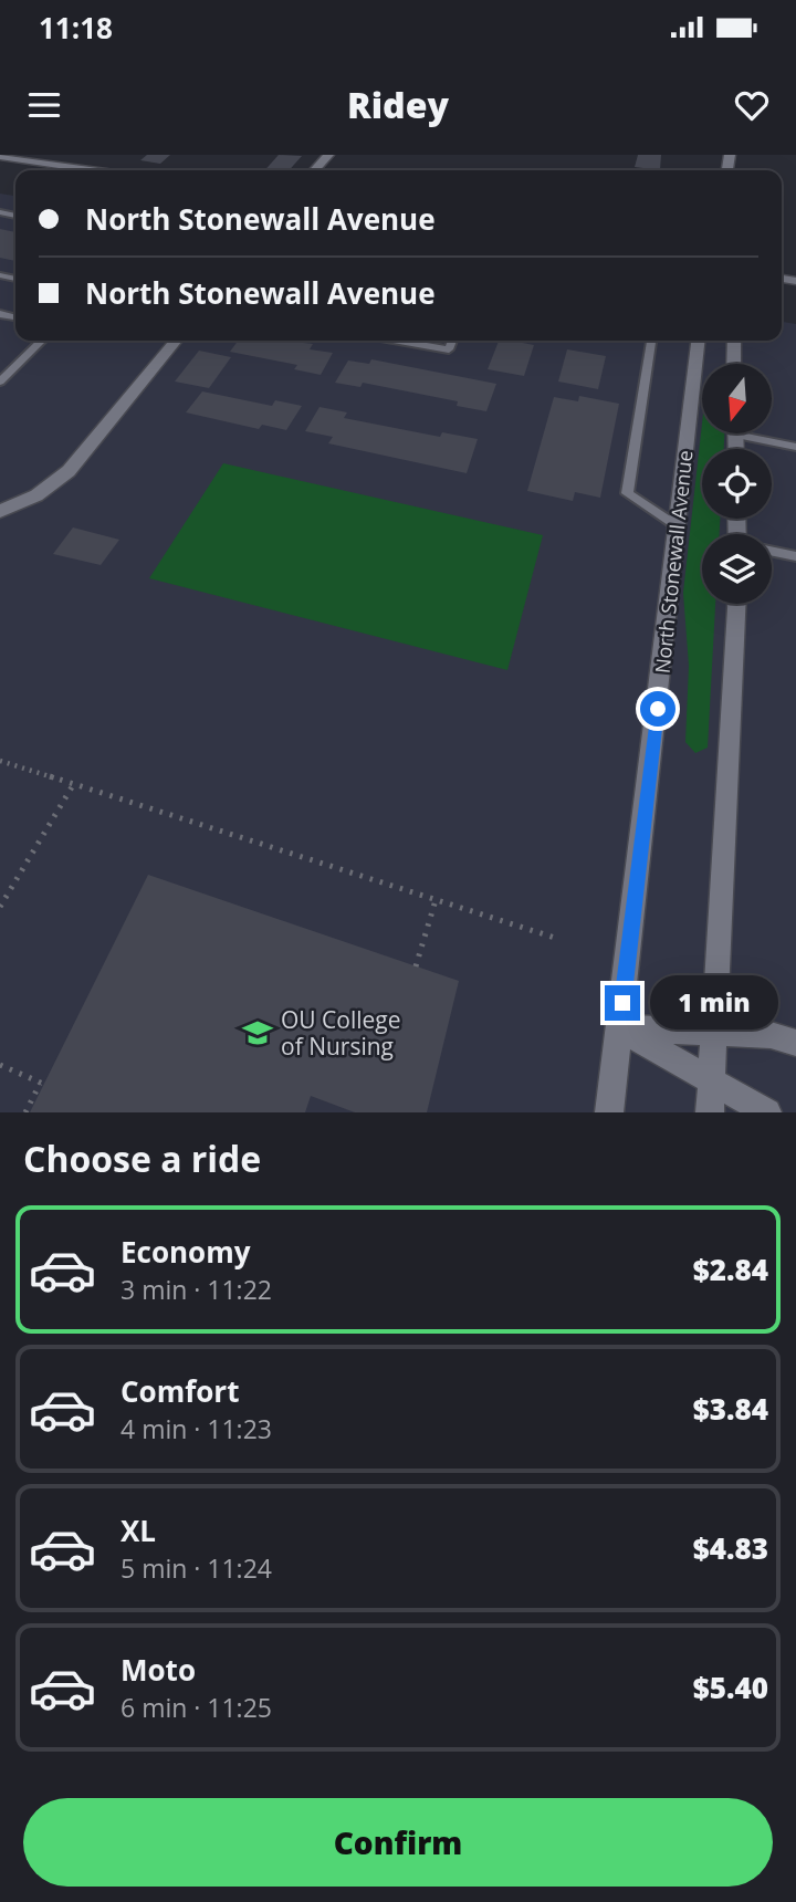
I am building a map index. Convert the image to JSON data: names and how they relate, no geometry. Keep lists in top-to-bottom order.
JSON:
{
  "streets": {
    "main road": ["North Stonewall Avenue"]
  },
  "places": {
    "school or university": ["OU College of Nursing"]
  },
  "north": "bottom",
  "page": {
    "status": "11:18",
    "header": "Ridey",
    "banner": ["North Stonewall Avenue", "North Stonewall Avenue"],
    "bubble": "1 min",
    "heading": "Choose a ride",
    "list": [
      {
        "name": "Economy",
        "note": "3 min · 11:22",
        "value": "$2.84"
      },
      {
        "name": "Comfort",
        "note": "4 min · 11:23",
        "value": "$3.84"
      },
      {
        "name": "XL",
        "note": "5 min · 11:24",
        "value": "$4.83"
      },
      {
        "name": "Moto",
        "note": "6 min · 11:25",
        "value": "$5.40"
      }
    ],
    "buttons": "Confirm"
  }
}
